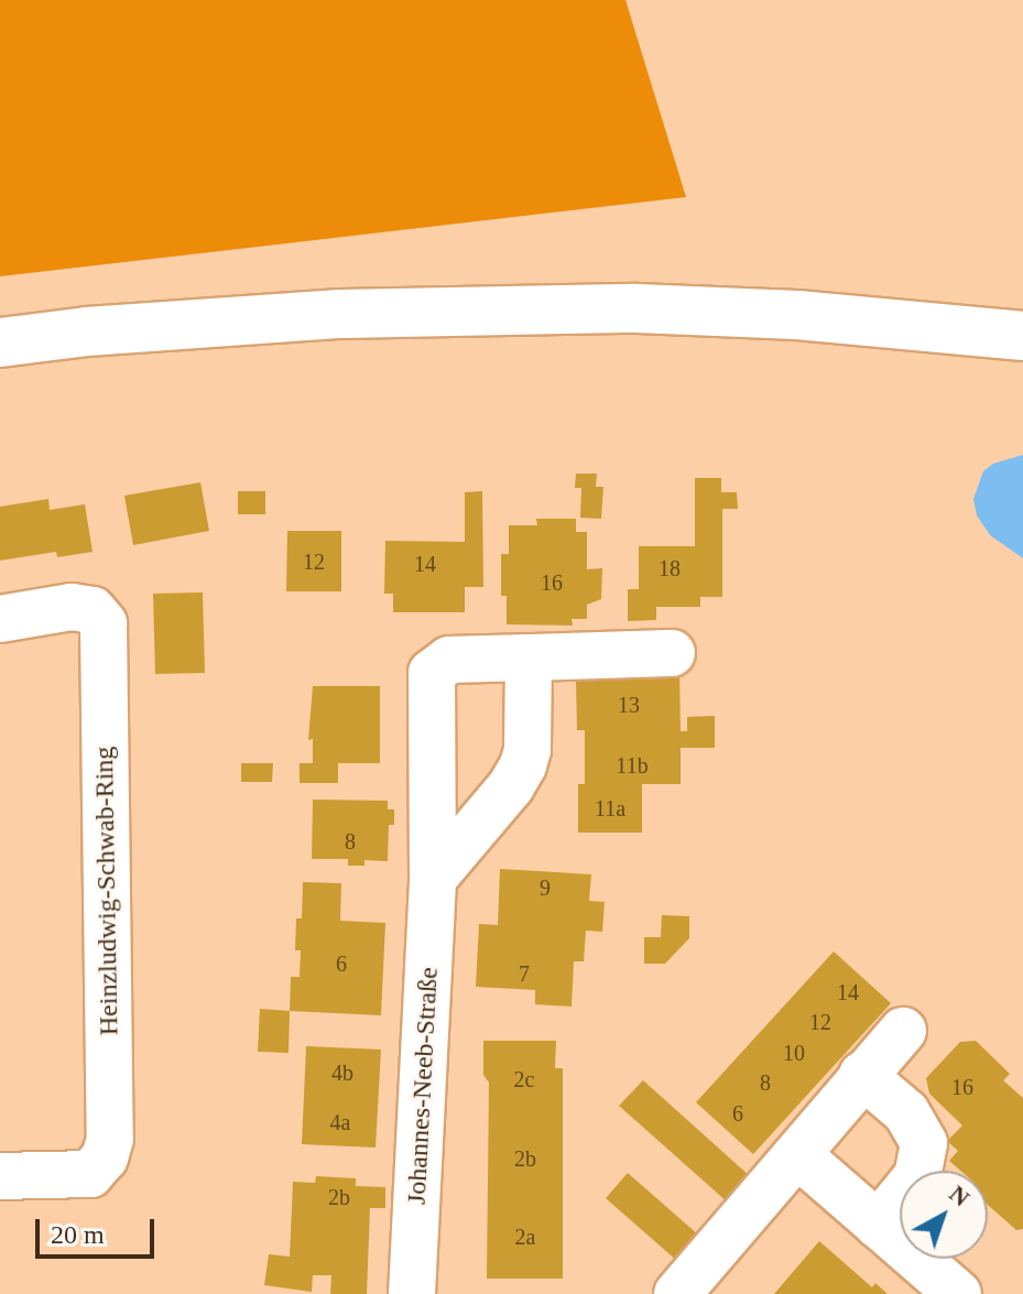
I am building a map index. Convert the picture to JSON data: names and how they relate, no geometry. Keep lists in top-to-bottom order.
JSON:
{
  "streets": {
    "street": ["Heinzludwig-Schwab-Ring", "Johannes-Neeb-Straße"]
  },
  "house_numbers": [
    "12",
    "14",
    "18",
    "16",
    "13",
    "11b",
    "11a",
    "8",
    "9",
    "6",
    "7",
    "14",
    "12",
    "10",
    "4b",
    "2c",
    "8",
    "16",
    "6",
    "4a",
    "2b",
    "2b",
    "2a"
  ],
  "scale_bar": "20 m",
  "north": "top right"
}
